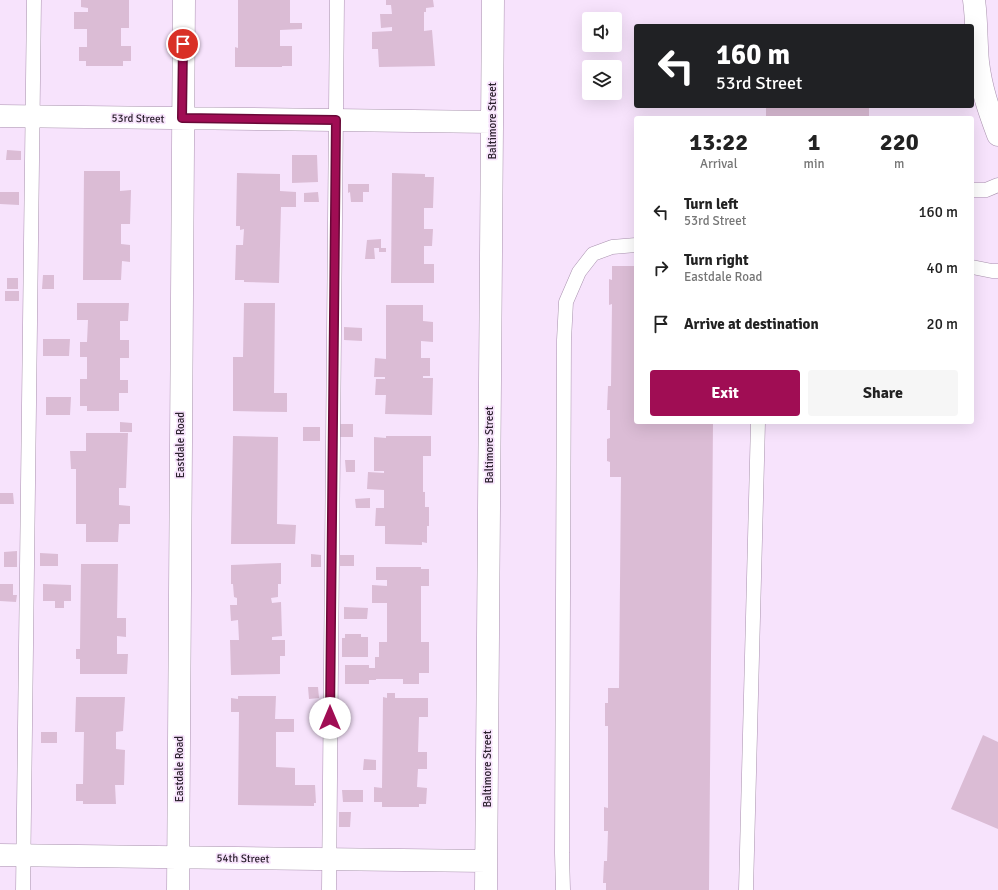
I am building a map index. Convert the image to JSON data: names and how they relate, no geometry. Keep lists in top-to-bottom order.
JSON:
{
  "streets": {
    "street": [
      "53rd Street",
      "Baltimore Street",
      "Eastdale Road",
      "54th Street"
    ]
  },
  "crossings": [
    ["53rd Street", "Baltimore Street"],
    ["53rd Street", "Eastdale Road"],
    ["Baltimore Street", "54th Street"],
    ["Eastdale Road", "54th Street"]
  ],
  "page": {
    "turn": ["160 m", "53rd Street"],
    "eta": [
      "13:22",
      "Arrival",
      "1",
      "min",
      "220",
      "m"
    ],
    "list": [
      {
        "name": "Turn left",
        "note": "53rd Street",
        "value": "160 m"
      },
      {
        "name": "Turn right",
        "note": "Eastdale Road",
        "value": "40 m"
      },
      {
        "name": "Arrive at destination",
        "value": "20 m"
      }
    ],
    "buttons": ["Exit", "Share"]
  }
}
